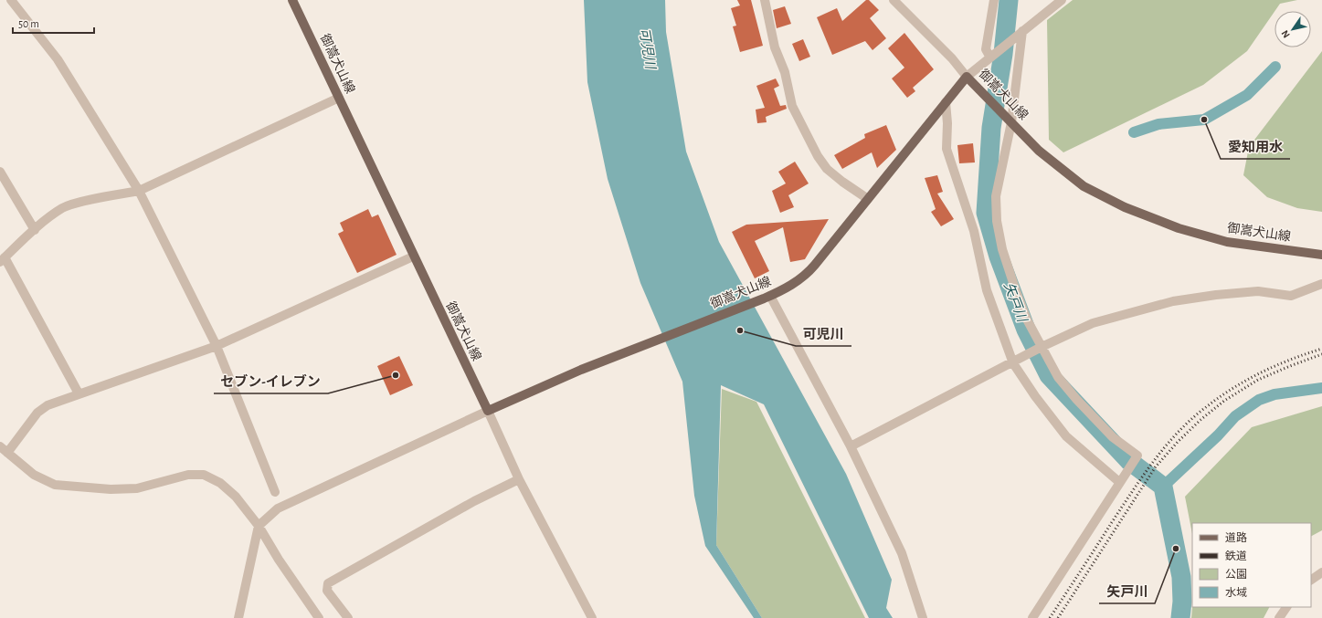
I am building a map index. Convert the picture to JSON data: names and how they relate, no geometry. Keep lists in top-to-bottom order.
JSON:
{
  "streets": {
    "main road": ["御嵩犬山線"]
  },
  "water": ["可児川", "矢戸川"],
  "places": [
    "愛知用水",
    "可児川",
    "セブン-イレブン",
    "矢戸川"
  ],
  "legend": [
    "道路",
    "鉄道",
    "公園",
    "水域"
  ],
  "scale_bar": "50 m",
  "north": "bottom left"
}
